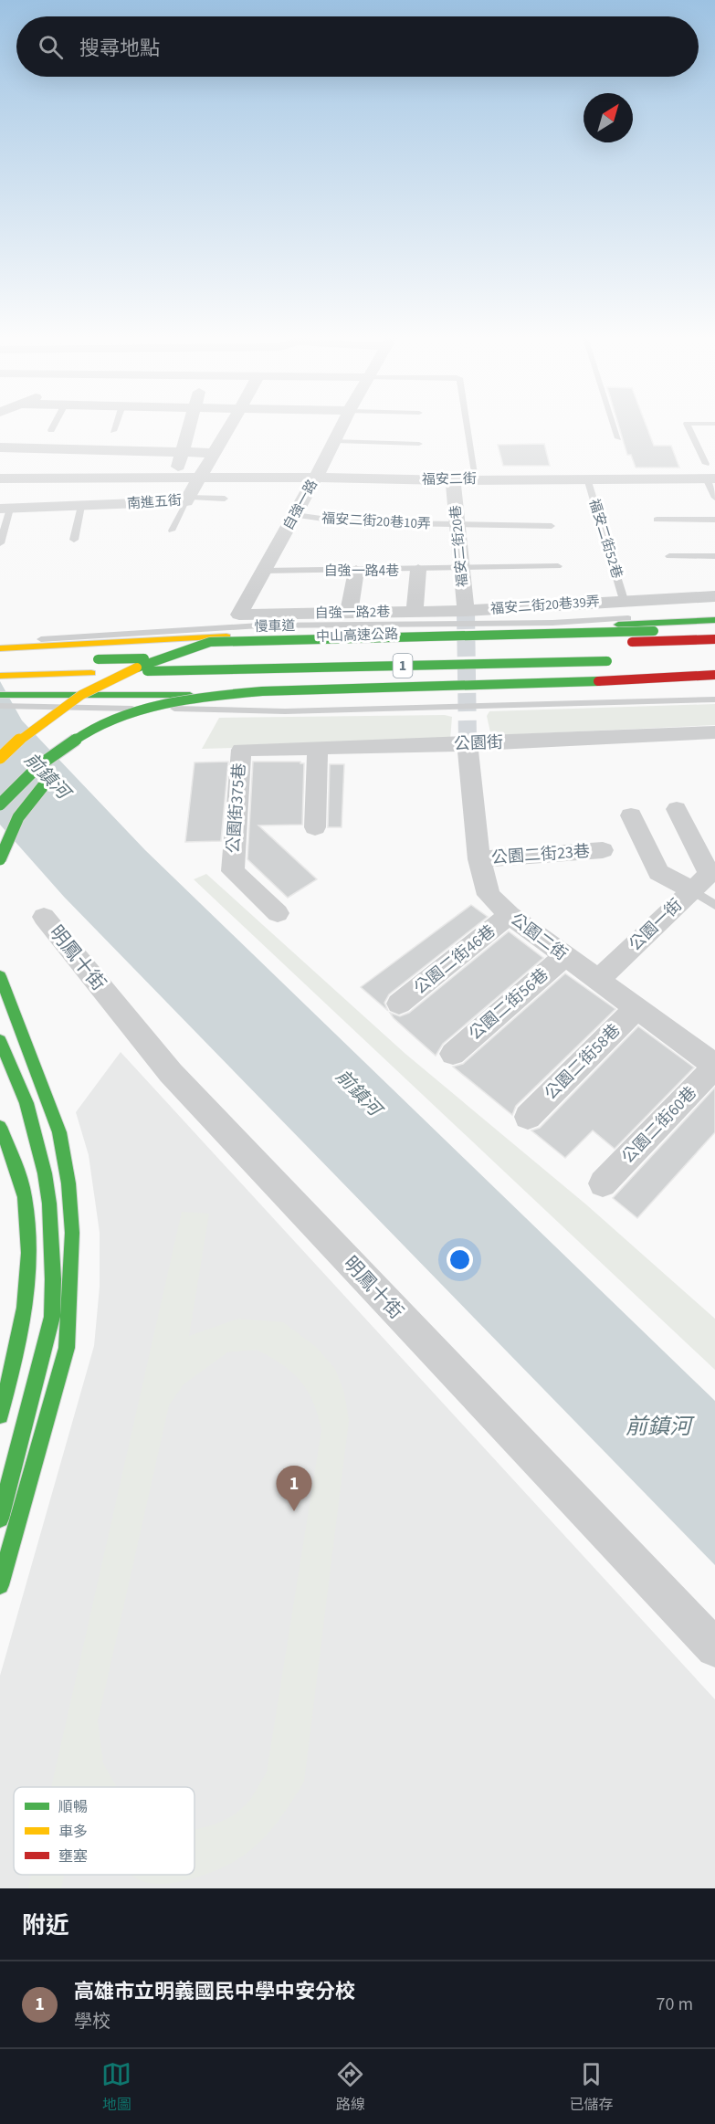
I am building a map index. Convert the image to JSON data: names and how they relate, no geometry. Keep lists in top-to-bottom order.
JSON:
{
  "streets": {
    "main road": ["中山高速公路", "1"],
    "street": [
      "福安二街",
      "南進五街",
      "自強一路",
      "福安二街20巷",
      "福安二街20巷39弄",
      "自強一路2巷",
      "公園街",
      "公園街375巷",
      "公園二街23巷",
      "公園一街",
      "公園二街",
      "明鳳十街",
      "公園二街46巷",
      "公園二街56巷",
      "公園二街58巷",
      "公園二街60巷"
    ],
    "lane": [
      "福安二街20巷10弄",
      "福安二街52巷",
      "自強一路4巷",
      "慢車道"
    ]
  },
  "crossings": [
    ["福安二街", "南進五街"],
    ["福安二街", "自強一路"],
    ["福安二街", "福安二街52巷"],
    ["福安二街", "福安二街20巷"],
    ["自強一路", "福安二街20巷10弄"],
    ["自強一路", "自強一路4巷"],
    ["自強一路", "自強一路2巷"],
    ["福安二街20巷10弄", "福安二街20巷"],
    ["福安二街52巷", "福安二街20巷39弄"],
    ["福安二街20巷", "自強一路4巷"],
    ["福安二街20巷", "福安二街20巷39弄"],
    ["福安二街20巷", "自強一路2巷"],
    ["福安二街20巷39弄", "自強一路2巷"],
    ["公園街", "公園街375巷"],
    ["公園街", "公園二街"],
    ["公園二街23巷", "公園二街"],
    ["公園一街", "公園二街"],
    ["公園二街", "公園二街46巷"],
    ["公園二街", "公園二街56巷"],
    ["公園二街", "公園二街58巷"],
    ["公園二街", "公園二街60巷"]
  ],
  "water": ["前鎮河"],
  "legend": ["順暢", "車多", "壅塞"],
  "north": "top right",
  "page": {
    "search": "搜尋地點",
    "pins": "1",
    "heading": "附近",
    "list": [
      {
        "mark": "1",
        "name": "高雄市立明義國民中學中安分校",
        "note": "學校",
        "value": "70 m"
      }
    ],
    "nav": ["地圖", "路線", "已儲存"]
  }
}
